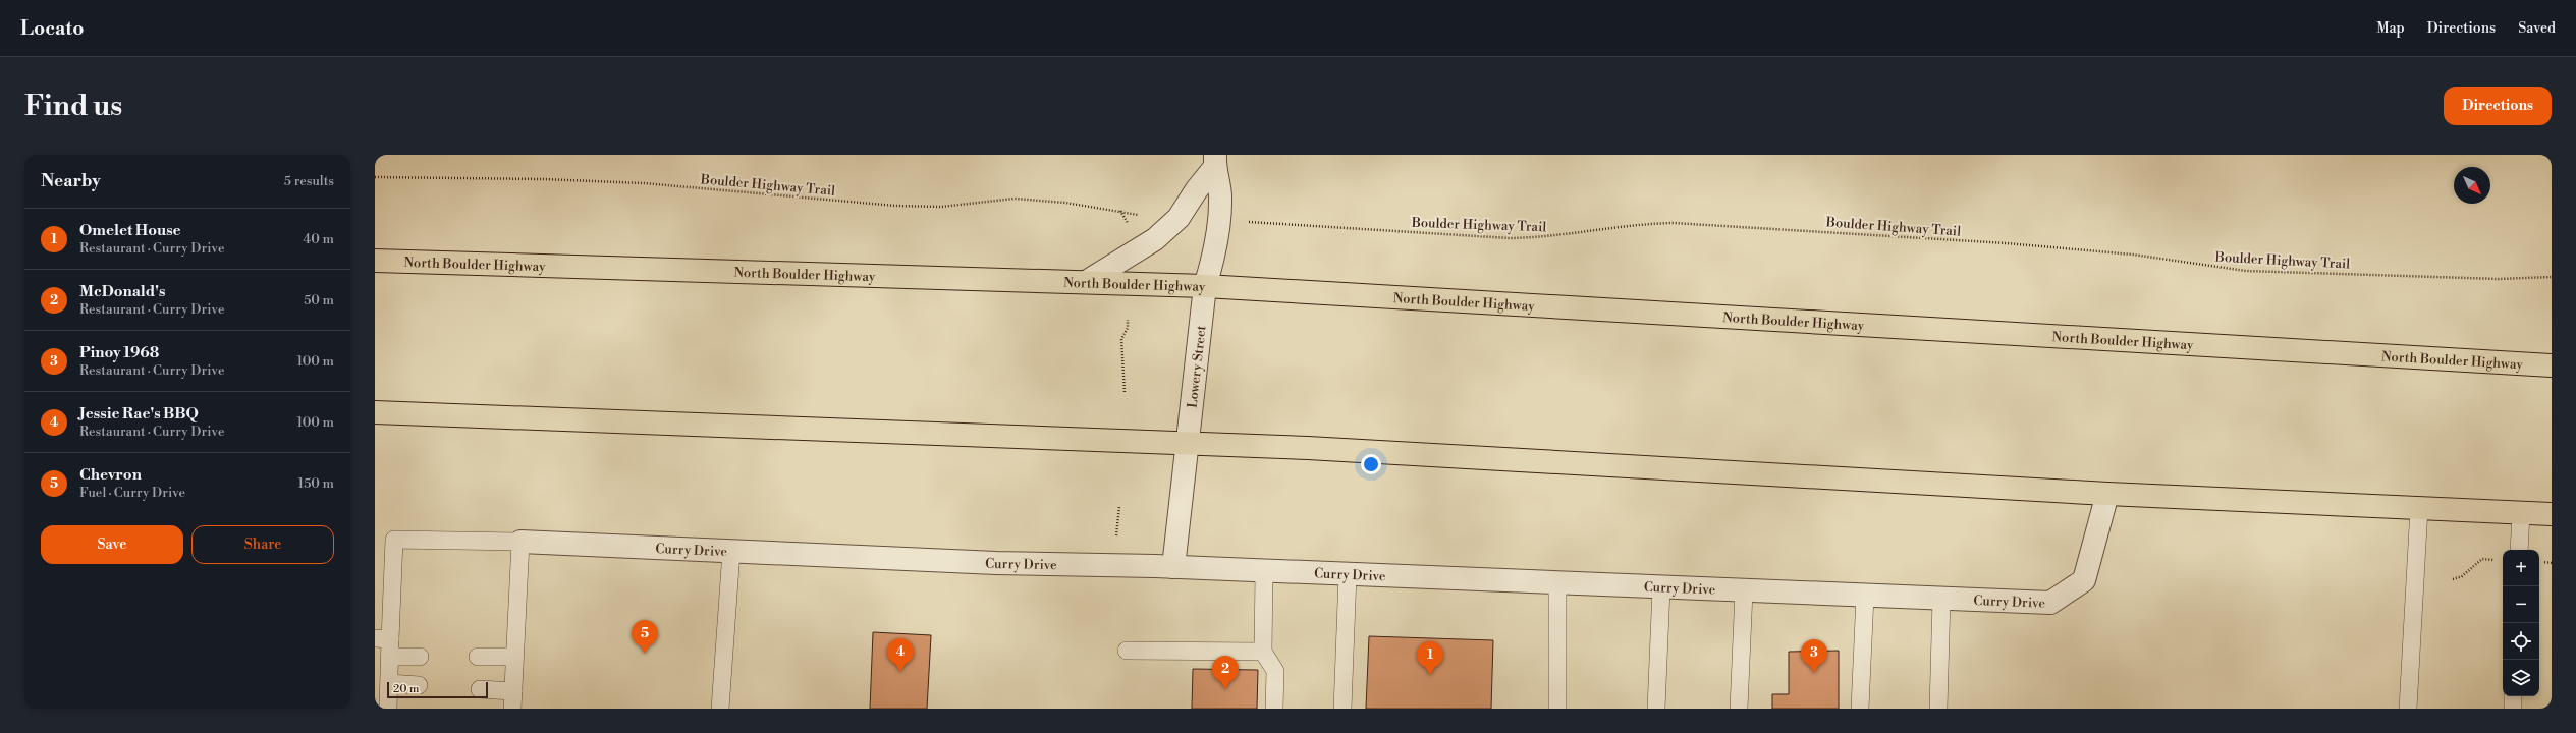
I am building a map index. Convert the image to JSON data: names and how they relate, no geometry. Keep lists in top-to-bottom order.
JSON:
{
  "streets": {
    "main road": ["North Boulder Highway"],
    "street": ["Lowery Street", "Curry Drive"],
    "path": ["Boulder Highway Trail"]
  },
  "crossings": [
    ["North Boulder Highway", "Lowery Street"],
    ["Lowery Street", "Curry Drive"]
  ],
  "scale_bar": "20 m",
  "north": "bottom right",
  "page": {
    "header": "Locato",
    "nav": ["Map", "Directions", "Saved"],
    "buttons": [
      "Directions",
      ["Save", "Share"]
    ],
    "title": "Find us",
    "heading": ["Nearby", "5 results"],
    "list": [
      {
        "mark": "1",
        "name": "Omelet House",
        "note": "Restaurant · Curry Drive",
        "value": "40 m"
      },
      {
        "mark": "2",
        "name": "McDonald's",
        "note": "Restaurant · Curry Drive",
        "value": "50 m"
      },
      {
        "mark": "3",
        "name": "Pinoy 1968",
        "note": "Restaurant · Curry Drive",
        "value": "100 m"
      },
      {
        "mark": "4",
        "name": "Jessie Rae's BBQ",
        "note": "Restaurant · Curry Drive",
        "value": "100 m"
      },
      {
        "mark": "5",
        "name": "Chevron",
        "note": "Fuel · Curry Drive",
        "value": "150 m"
      }
    ],
    "map_buttons": ["+", "−"],
    "pins": [
      "5",
      "4",
      "3",
      "1",
      "2"
    ],
    "scale": "20 m"
  }
}
